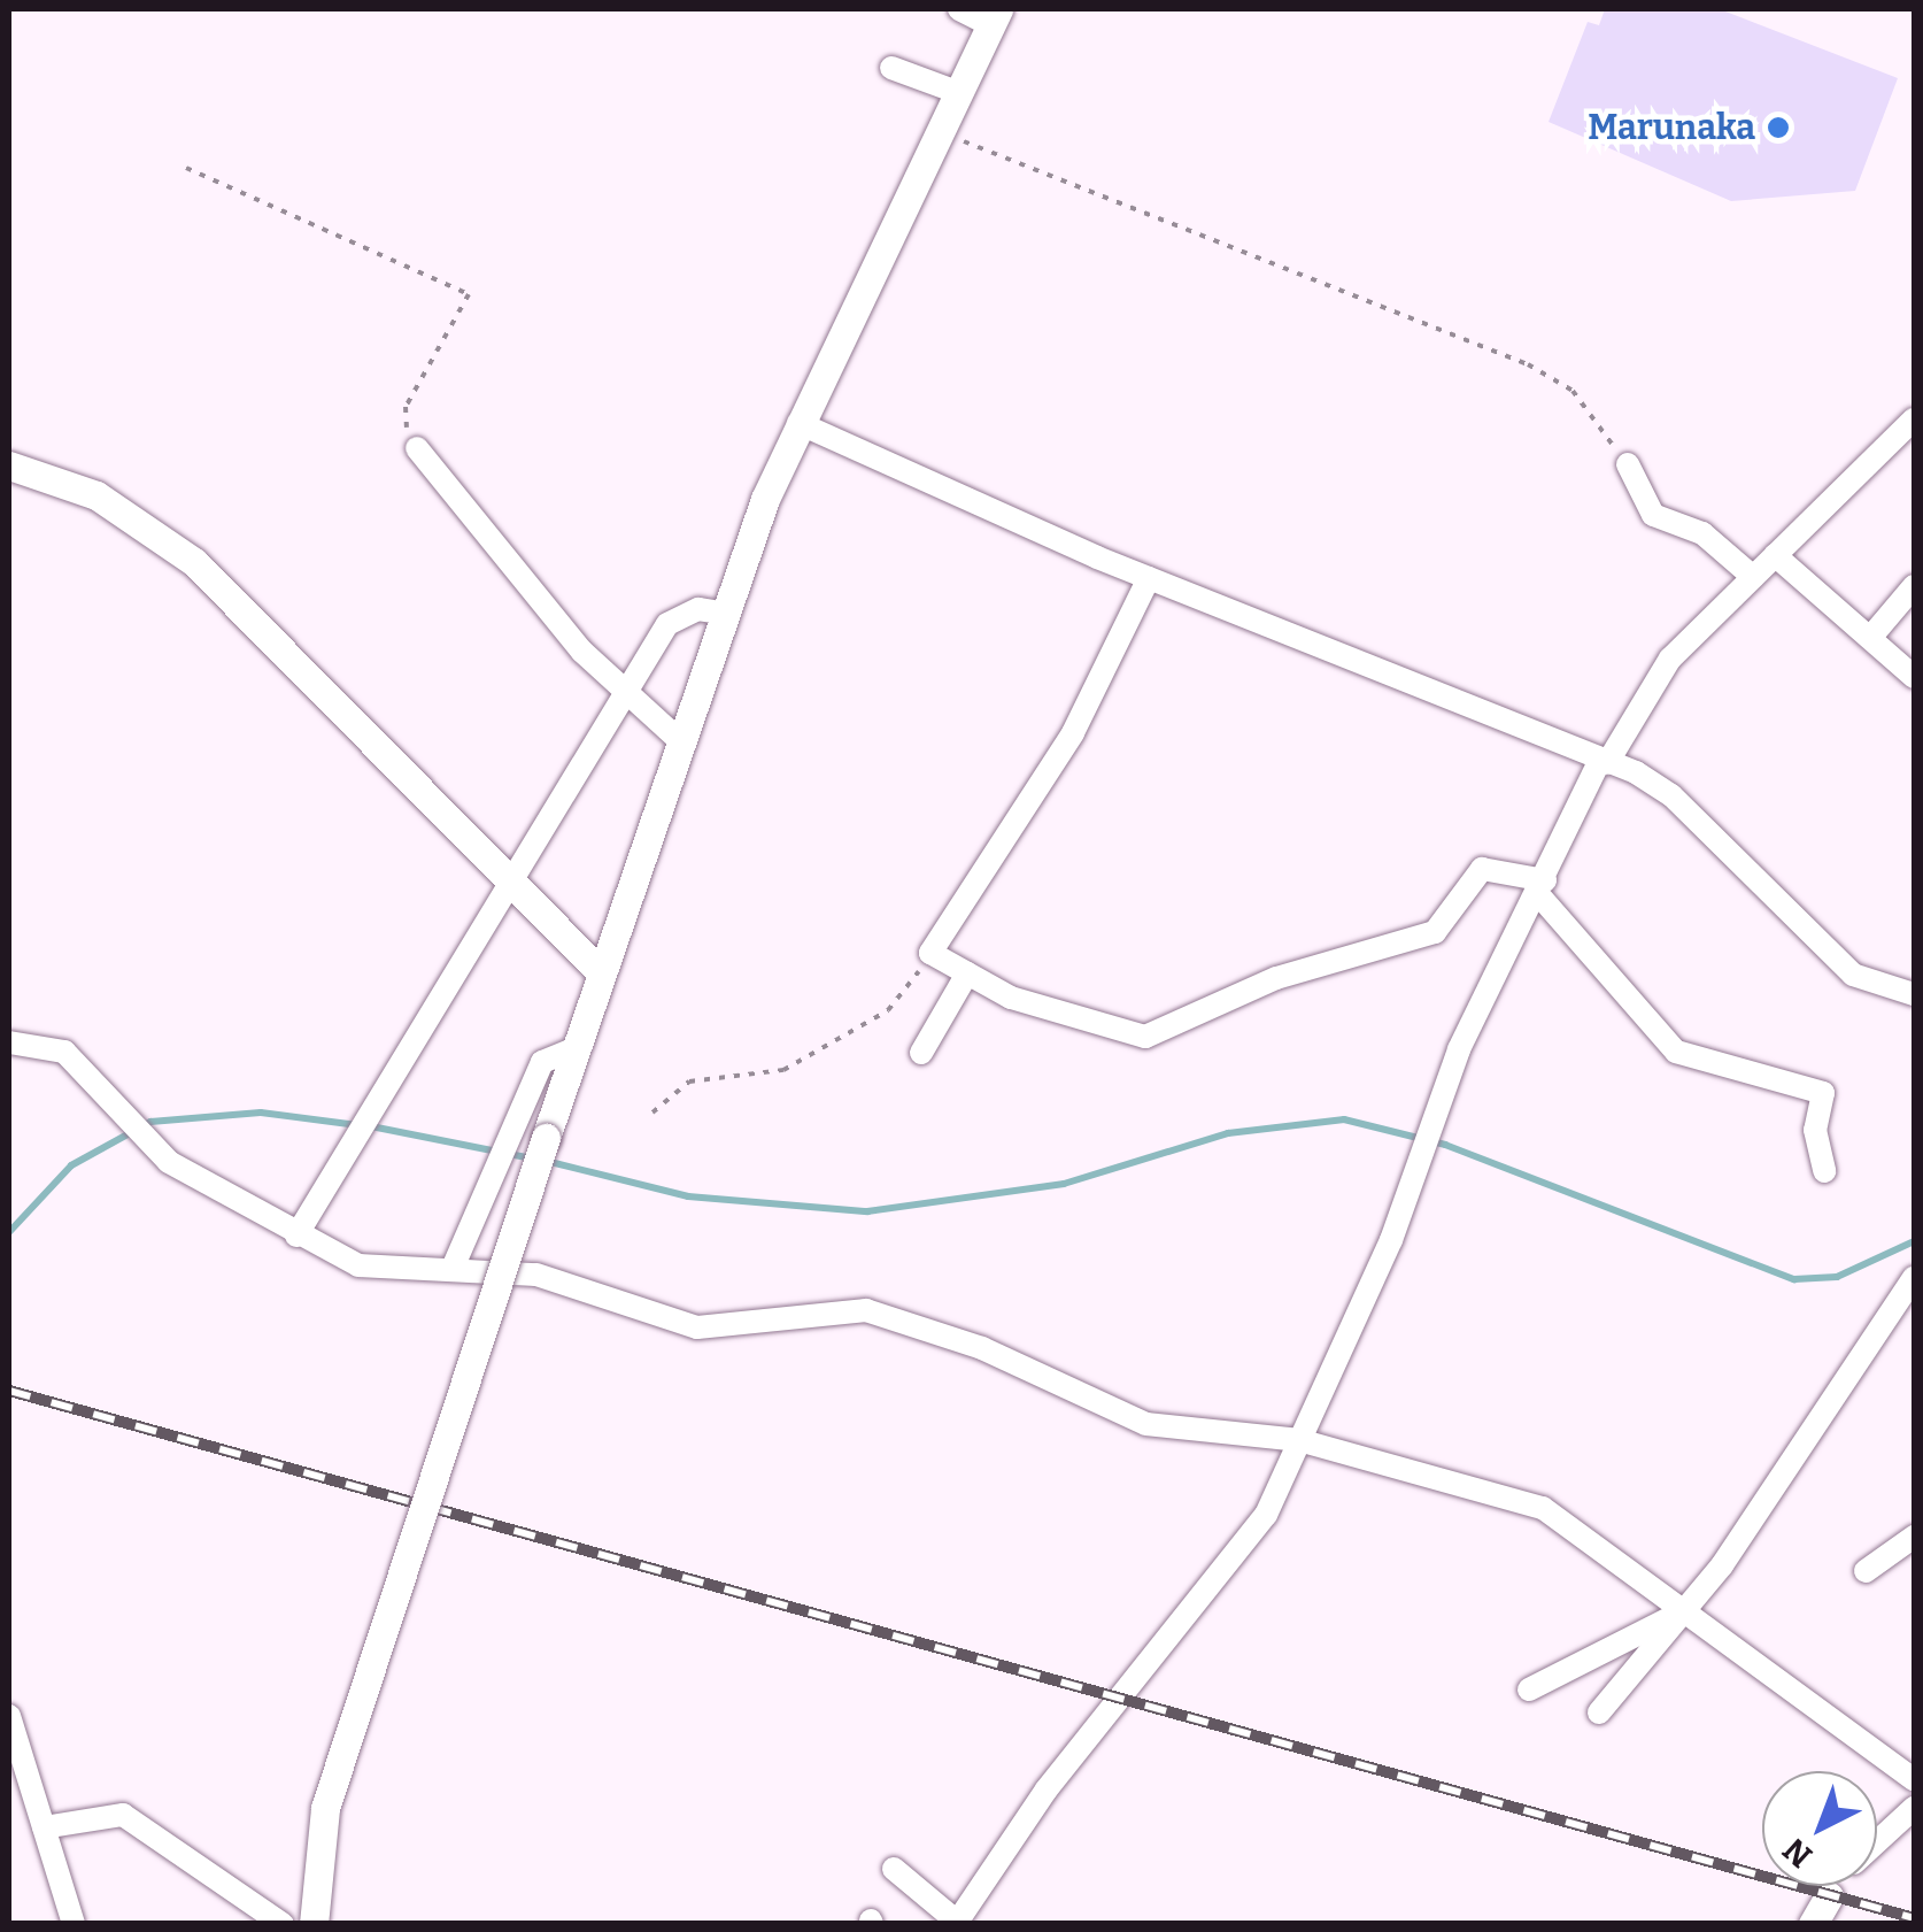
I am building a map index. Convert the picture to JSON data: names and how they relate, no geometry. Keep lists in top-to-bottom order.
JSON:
{
  "places": ["Marunaka"],
  "north": "bottom left"
}
